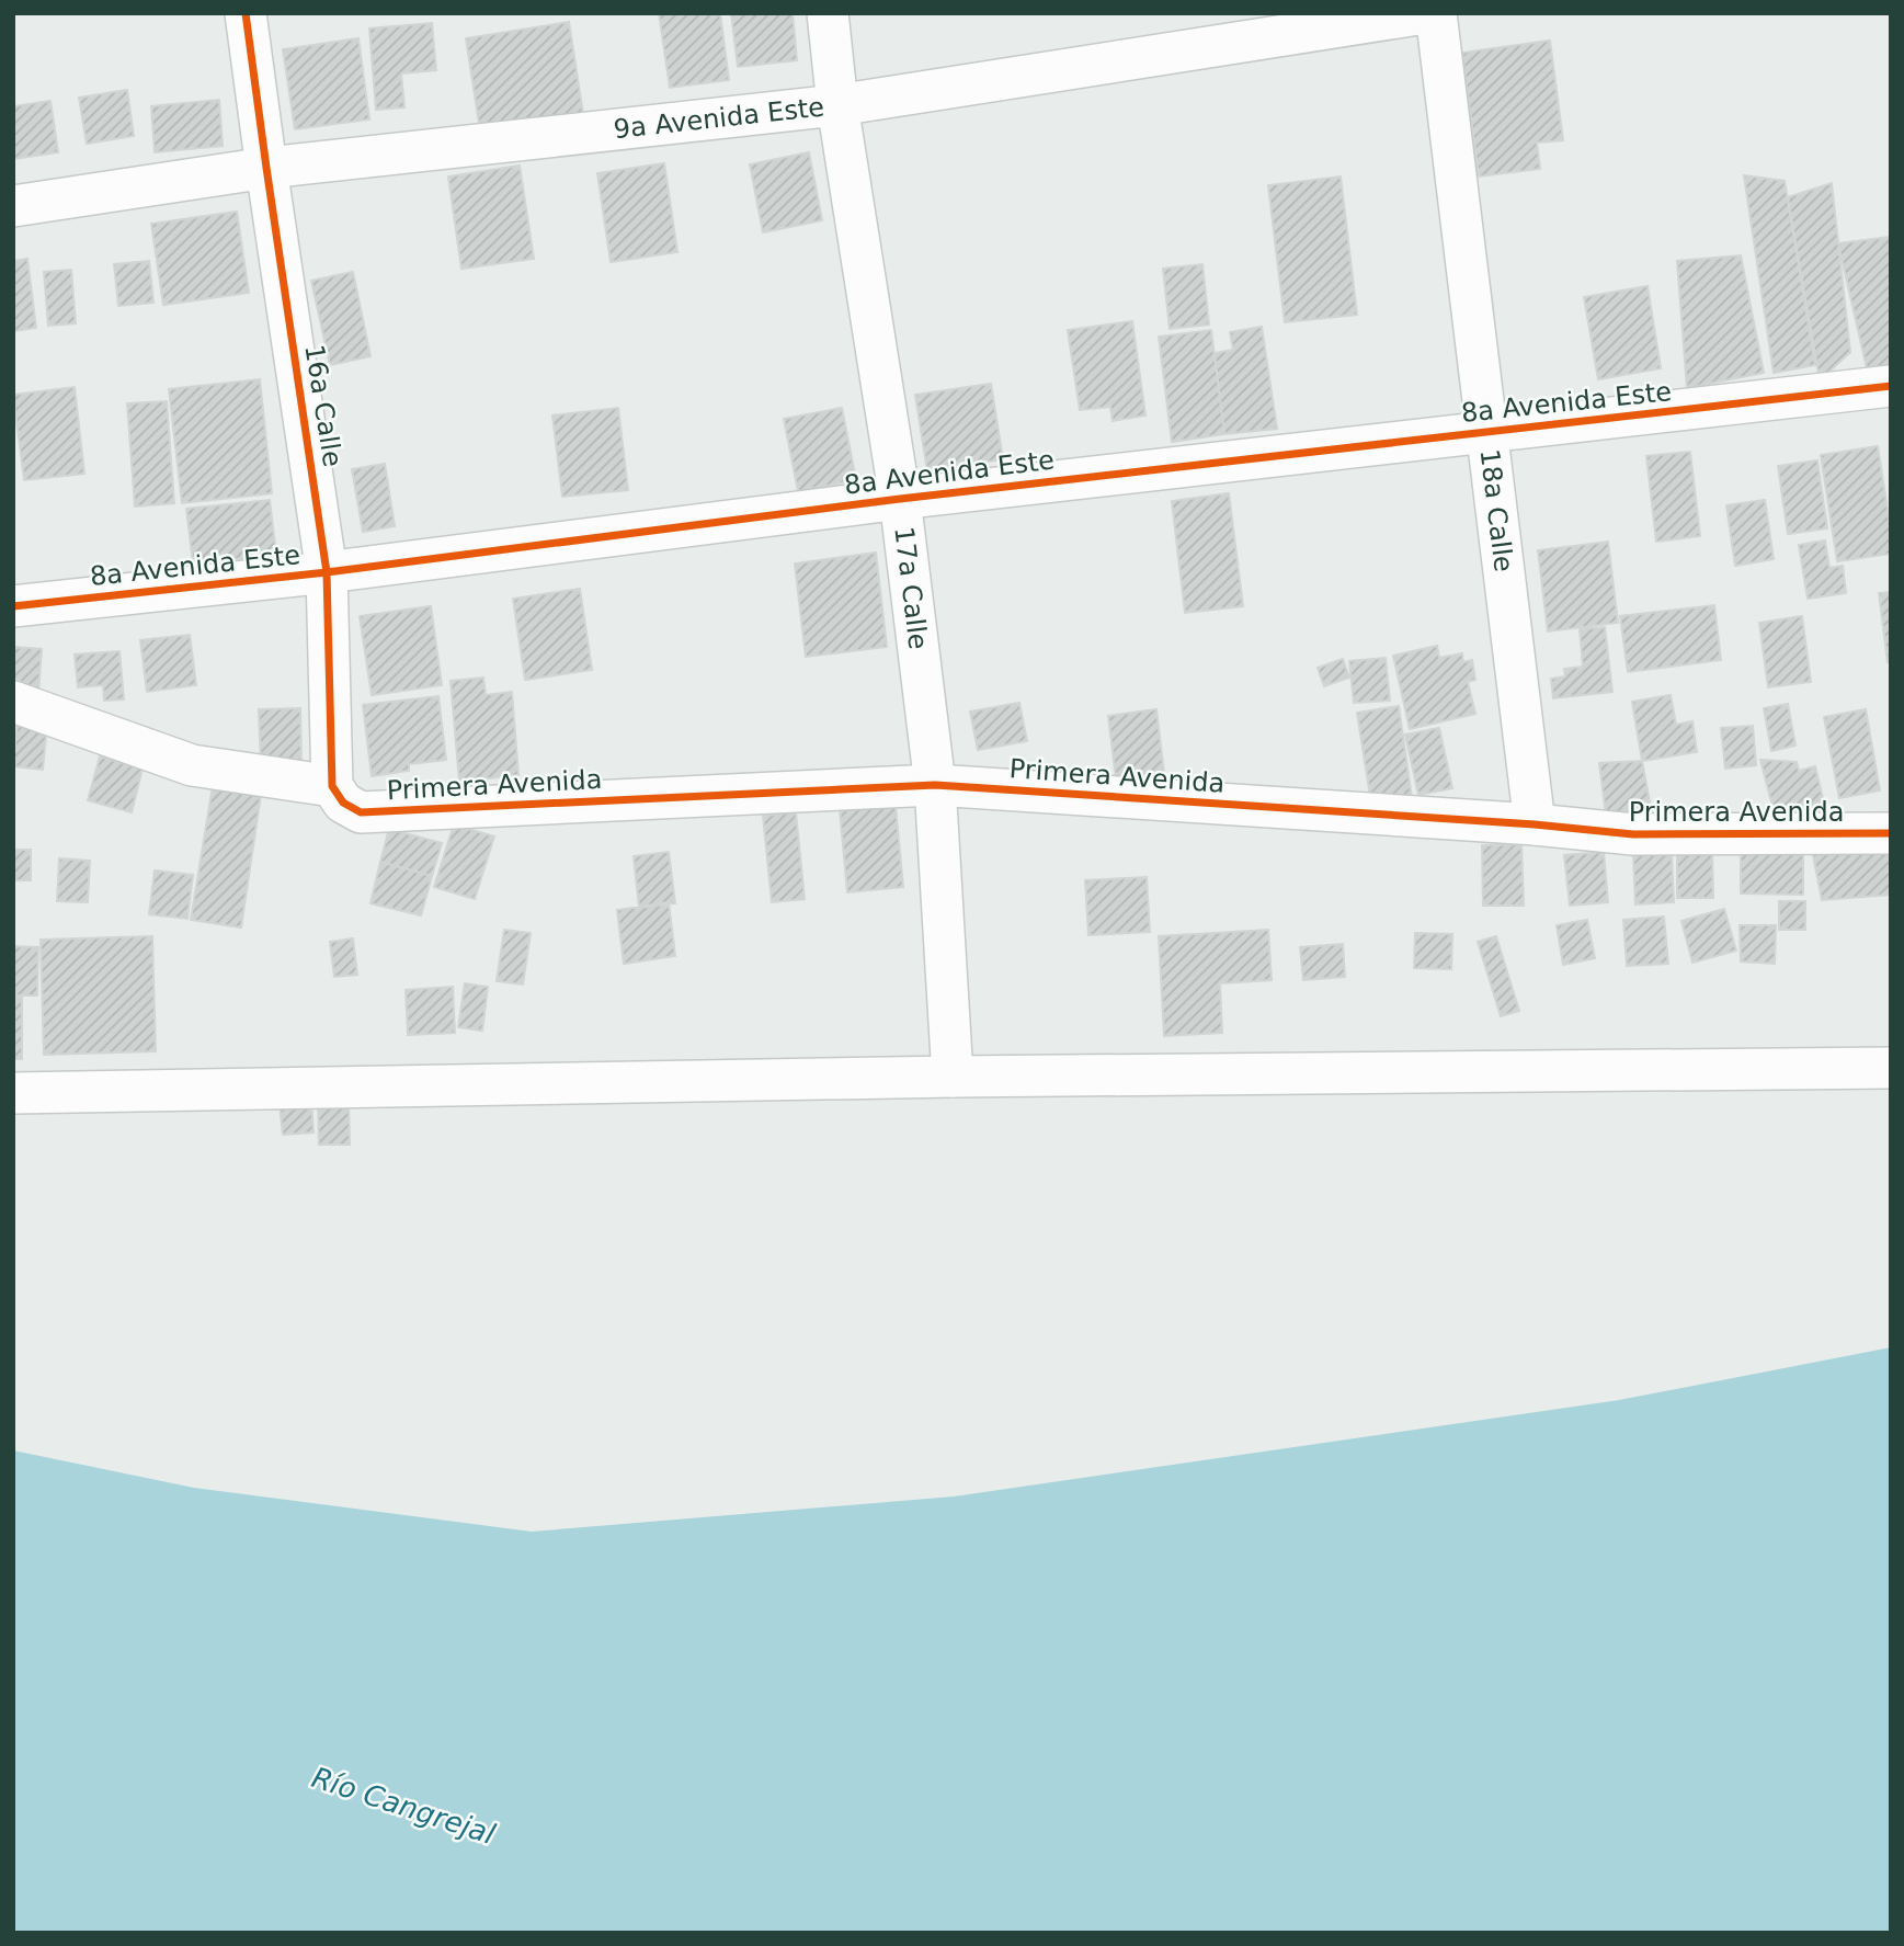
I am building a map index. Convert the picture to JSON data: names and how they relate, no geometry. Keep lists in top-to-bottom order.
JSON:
{
  "streets": {
    "street": [
      "9a Avenida Este",
      "8a Avenida Este",
      "16a Calle",
      "18a Calle",
      "17a Calle",
      "Primera Avenida"
    ]
  },
  "crossings": [
    ["9a Avenida Este", "16a Calle"],
    ["9a Avenida Este", "17a Calle"],
    ["8a Avenida Este", "16a Calle"],
    ["8a Avenida Este", "18a Calle"],
    ["8a Avenida Este", "17a Calle"],
    ["16a Calle", "Primera Avenida"],
    ["18a Calle", "Primera Avenida"],
    ["17a Calle", "Primera Avenida"]
  ],
  "water": ["Río Cangrejal"]
}
